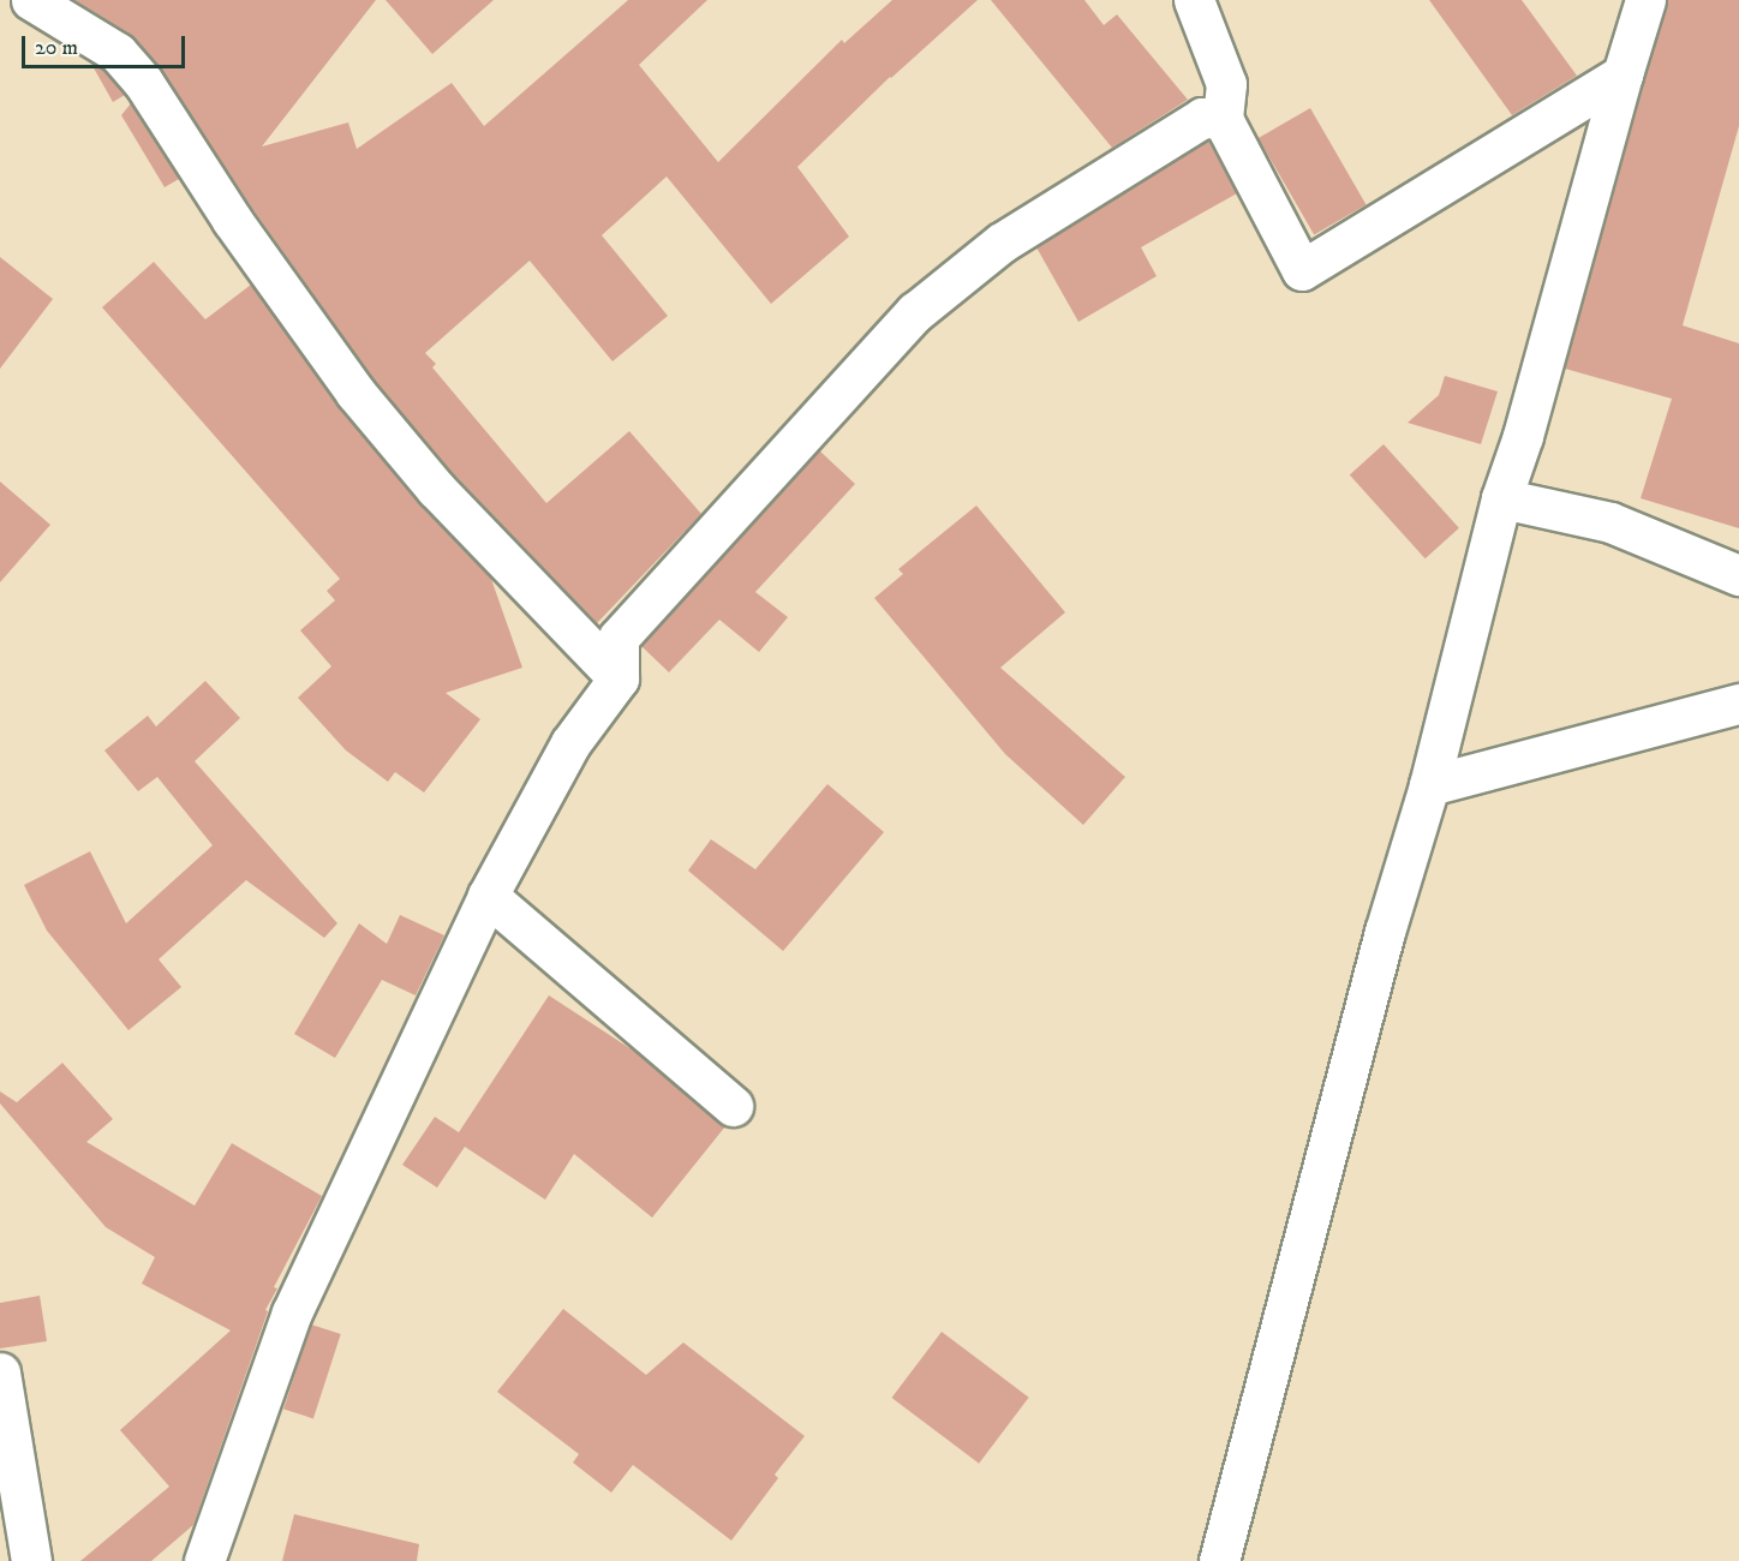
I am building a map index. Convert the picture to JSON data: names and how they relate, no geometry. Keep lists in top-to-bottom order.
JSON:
{
  "scale_bar": "20 m"
}
